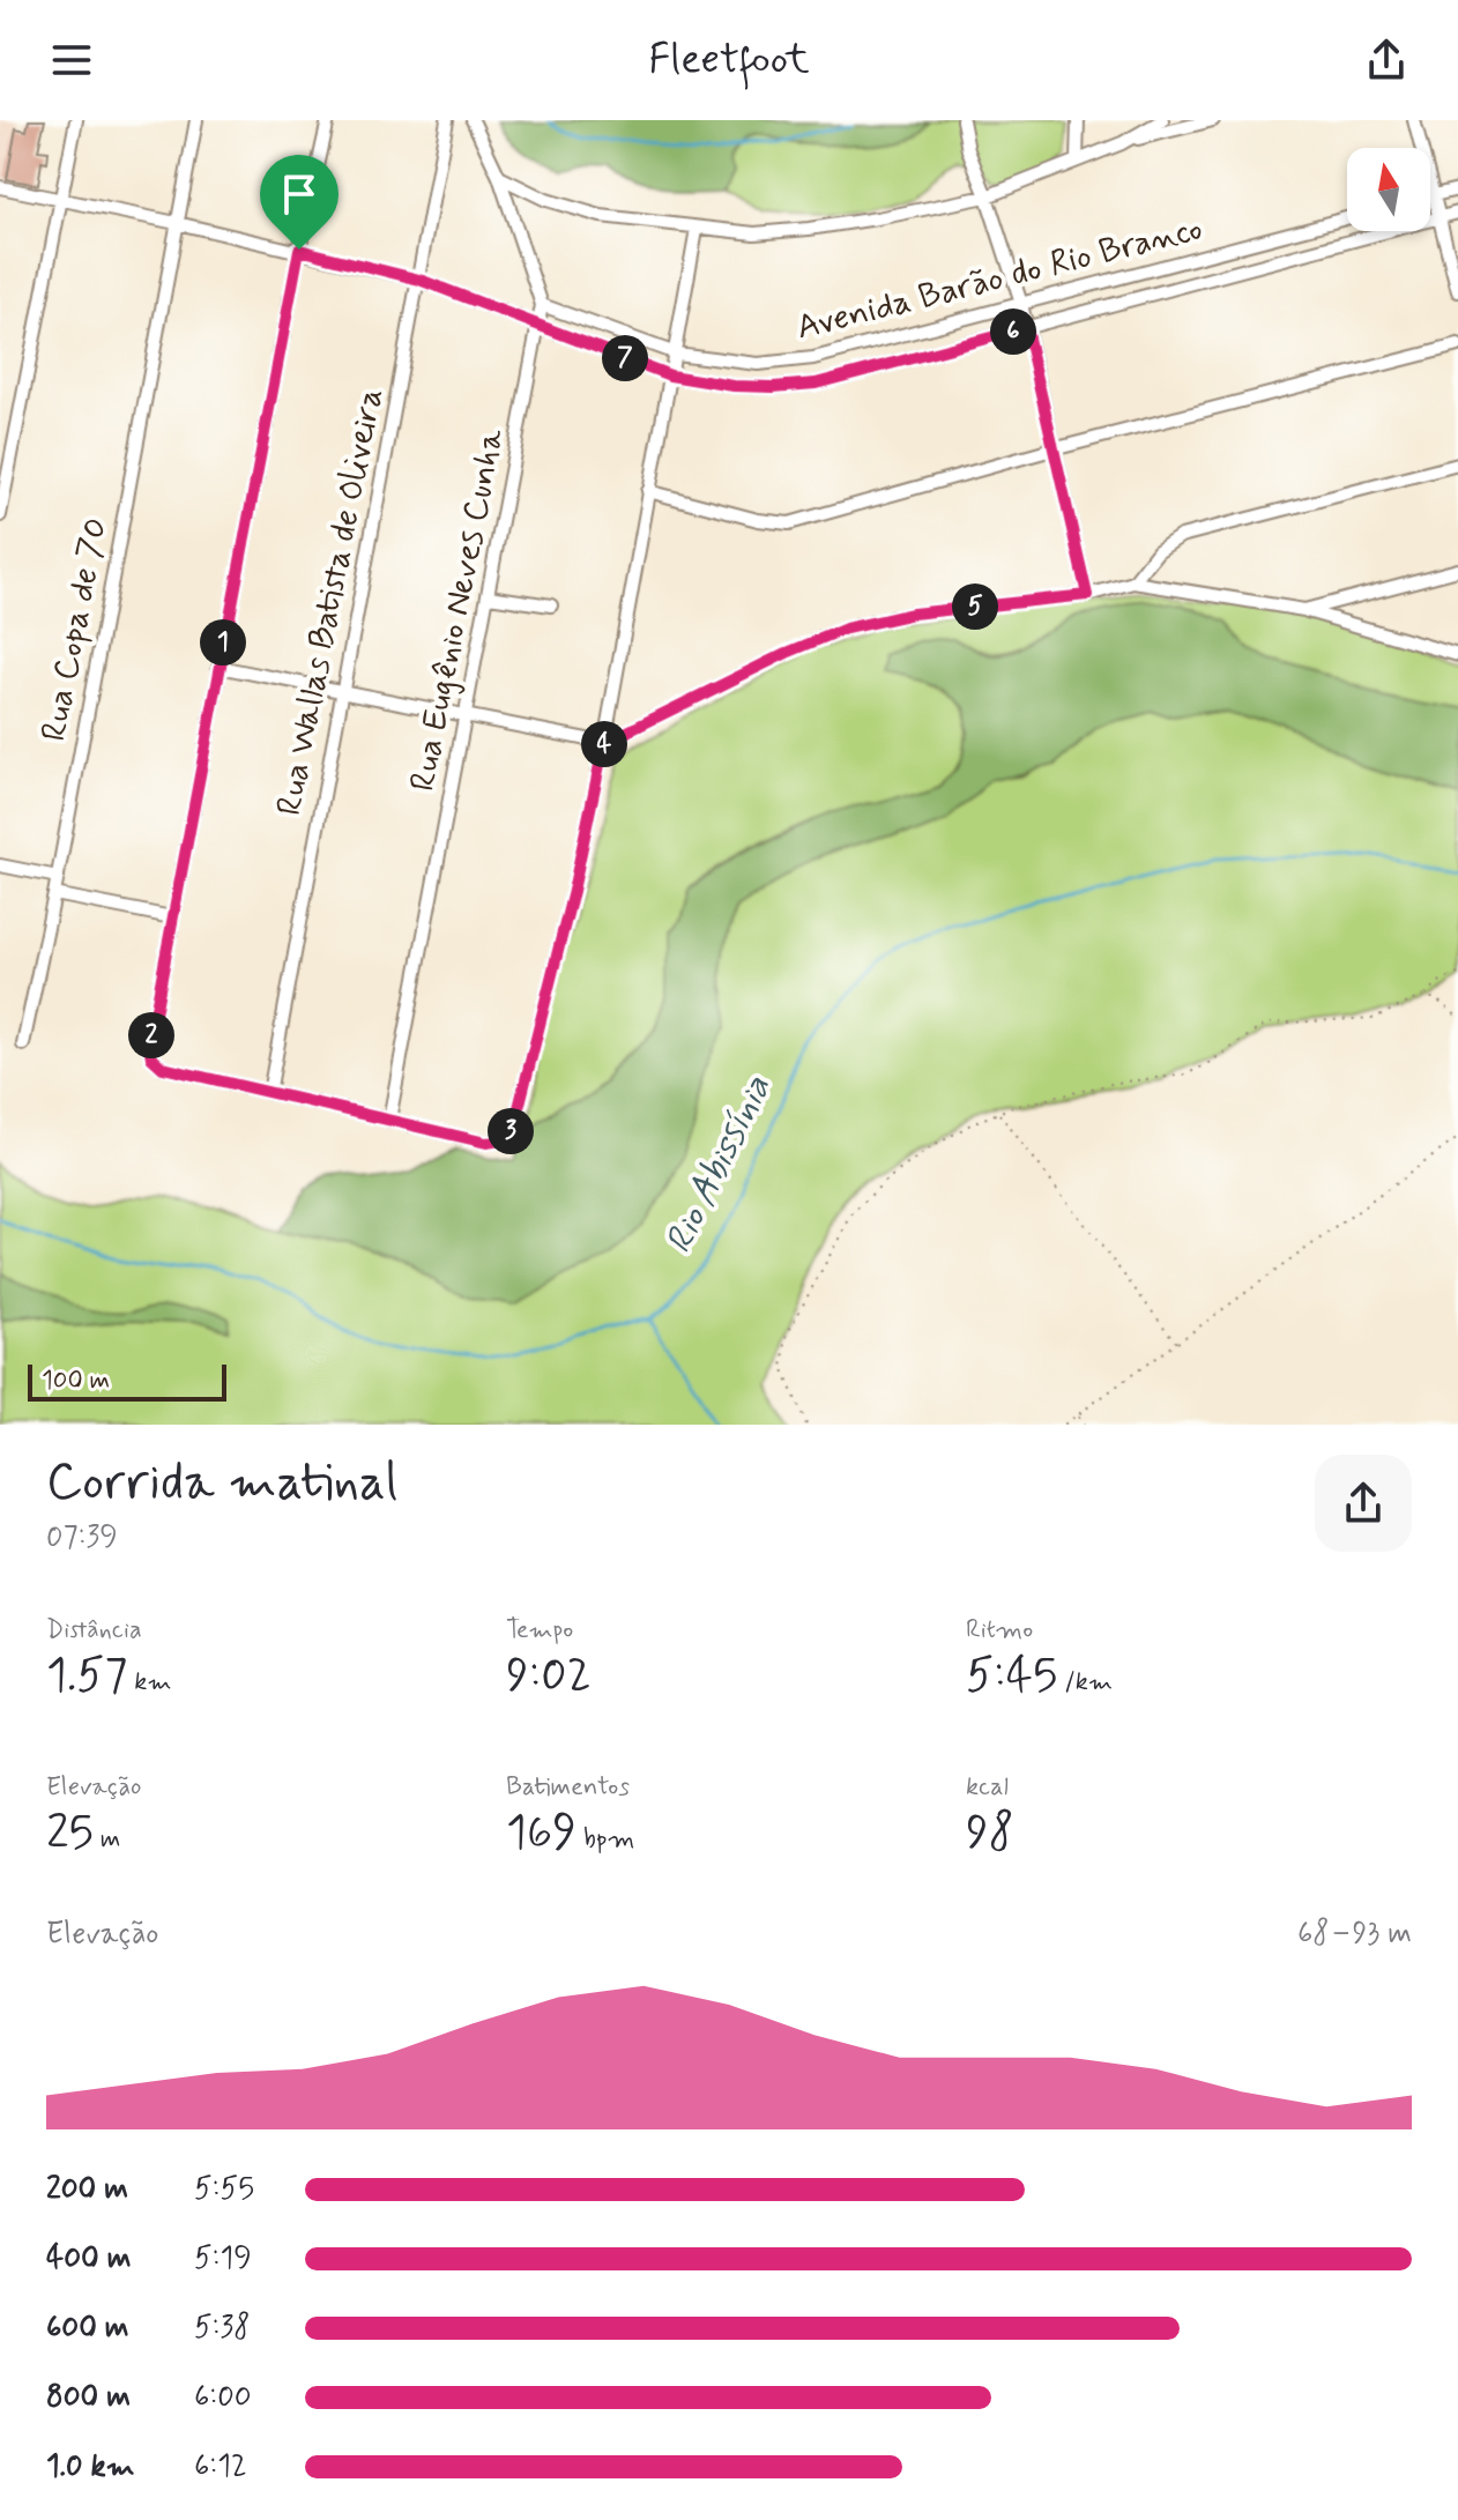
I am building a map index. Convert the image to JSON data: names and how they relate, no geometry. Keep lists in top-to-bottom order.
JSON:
{
  "streets": {
    "street": [
      "Avenida Barão do Rio Branco",
      "Rua Wallas Batista de Oliveira",
      "Rua Eugênio Neves Cunha",
      "Rua Copa de 70"
    ]
  },
  "crossings": [
    ["Avenida Barão do Rio Branco", "Rua Wallas Batista de Oliveira"],
    ["Avenida Barão do Rio Branco", "Rua Eugênio Neves Cunha"],
    ["Avenida Barão do Rio Branco", "Rua Copa de 70"]
  ],
  "water": ["Rio Abissínia"],
  "scale_bar": "100 m",
  "north": "top",
  "page": {
    "header": "Fleetfoot",
    "pins": [
      "6",
      "7",
      "5",
      "1",
      "4",
      "2",
      "3"
    ],
    "scale": "100 m",
    "heading": ["Corrida matinal", "07:39"],
    "stats": [
      ["Distância", "1.57 km"],
      ["Tempo", "9:02"],
      ["Ritmo", "5:45 /km"],
      ["Elevação", "25 m"],
      ["Batimentos", "169 bpm"],
      ["kcal", "98"]
    ],
    "chart": ["Elevação", "68–93 m"],
    "list": [
      {
        "name": "200 m",
        "note": "5:55"
      },
      {
        "name": "400 m",
        "note": "5:19"
      },
      {
        "name": "600 m",
        "note": "5:38"
      },
      {
        "name": "800 m",
        "note": "6:00"
      },
      {
        "name": "1.0 km",
        "note": "6:12"
      }
    ]
  }
}
